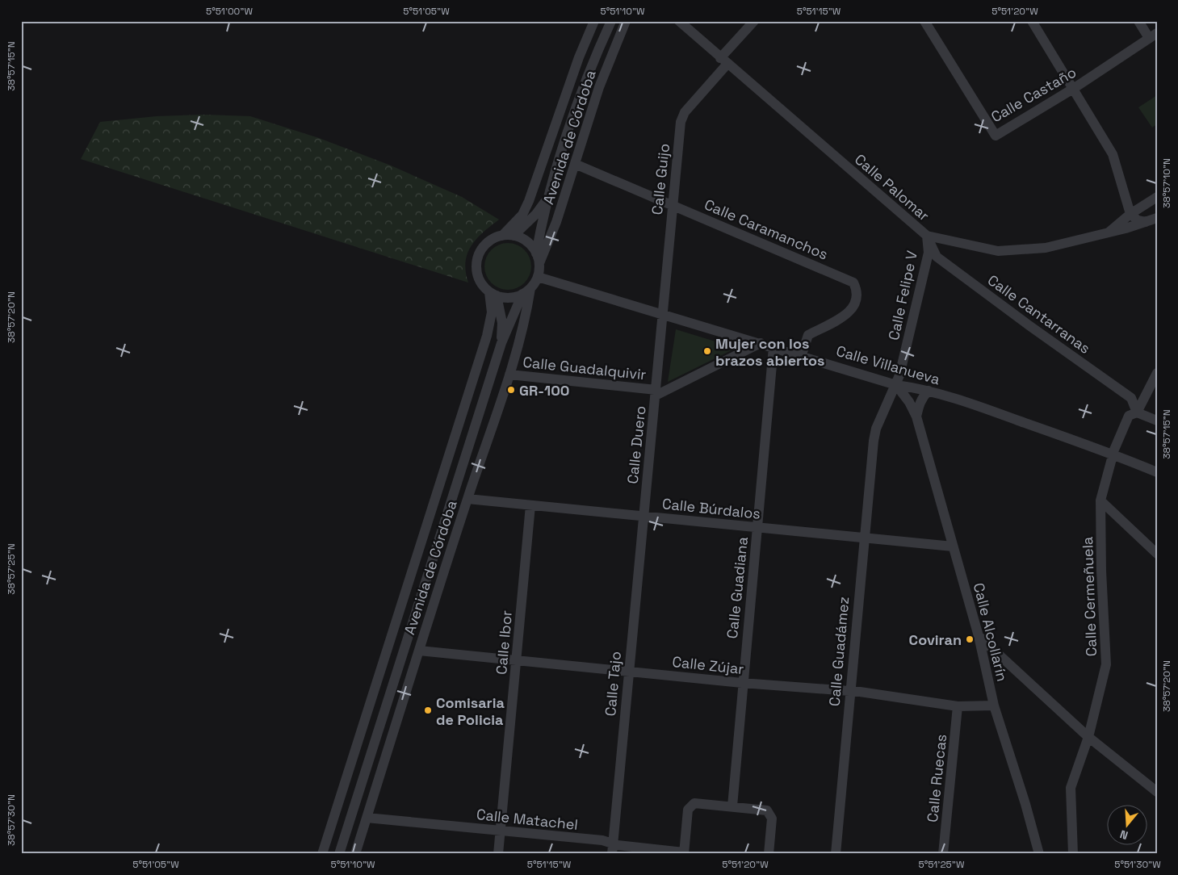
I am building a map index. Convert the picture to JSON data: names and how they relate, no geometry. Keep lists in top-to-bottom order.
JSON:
{
  "streets": {
    "street": [
      "Calle Castaño",
      "Avenida de Córdoba",
      "Calle Guijo",
      "Calle Palomar",
      "Calle Caramanchos",
      "Calle Felipe V",
      "Calle Cantarranas",
      "Calle Villanueva",
      "Calle Guadalquivir",
      "Calle Duero",
      "Calle Búrdalos",
      "Calle Guadiana",
      "Calle Cermeñuela",
      "Calle Alcollarín",
      "Calle Ibor",
      "Calle Guadámez",
      "Calle Zújar",
      "Calle Tajo",
      "Calle Ruecas",
      "Calle Matachel"
    ]
  },
  "crossings": [
    ["Avenida de Córdoba", "Calle Caramanchos"],
    ["Avenida de Córdoba", "Calle Villanueva"],
    ["Avenida de Córdoba", "Calle Guadalquivir"],
    ["Avenida de Córdoba", "Calle Búrdalos"],
    ["Avenida de Córdoba", "Calle Zújar"],
    ["Avenida de Córdoba", "Calle Matachel"],
    ["Calle Guijo", "Calle Palomar"],
    ["Calle Guijo", "Calle Caramanchos"],
    ["Calle Guijo", "Calle Villanueva"],
    ["Calle Guijo", "Calle Guadalquivir"],
    ["Calle Guijo", "Calle Duero"],
    ["Calle Palomar", "Calle Felipe V"],
    ["Calle Palomar", "Calle Cantarranas"],
    ["Calle Caramanchos", "Calle Villanueva"],
    ["Calle Felipe V", "Calle Cantarranas"],
    ["Calle Felipe V", "Calle Villanueva"],
    ["Calle Felipe V", "Calle Alcollarín"],
    ["Calle Felipe V", "Calle Guadámez"],
    ["Calle Cantarranas", "Calle Cermeñuela"],
    ["Calle Villanueva", "Calle Duero"],
    ["Calle Villanueva", "Calle Guadiana"],
    ["Calle Villanueva", "Calle Cermeñuela"],
    ["Calle Villanueva", "Calle Alcollarín"],
    ["Calle Villanueva", "Calle Guadámez"],
    ["Calle Guadalquivir", "Calle Duero"],
    ["Calle Duero", "Calle Búrdalos"],
    ["Calle Duero", "Calle Tajo"],
    ["Calle Búrdalos", "Calle Guadiana"],
    ["Calle Búrdalos", "Calle Alcollarín"],
    ["Calle Búrdalos", "Calle Ibor"],
    ["Calle Búrdalos", "Calle Guadámez"],
    ["Calle Búrdalos", "Calle Tajo"],
    ["Calle Guadiana", "Calle Zújar"],
    ["Calle Alcollarín", "Calle Guadámez"],
    ["Calle Alcollarín", "Calle Zújar"],
    ["Calle Ibor", "Calle Zújar"],
    ["Calle Ibor", "Calle Matachel"],
    ["Calle Guadámez", "Calle Zújar"],
    ["Calle Zújar", "Calle Tajo"],
    ["Calle Zújar", "Calle Ruecas"],
    ["Calle Tajo", "Calle Matachel"]
  ],
  "places": [
    "Mujer con los brazos abiertos",
    "GR-100",
    "Coviran",
    "Comisaria de Policia"
  ],
  "north": "bottom",
  "coordinates": [
    "5°51'00\"W",
    "5°51'05\"W",
    "5°51'10\"W",
    "5°51'15\"W",
    "5°51'20\"W",
    "38°57'15\"N",
    "38°57'10\"N",
    "38°57'20\"N",
    "38°57'25\"N",
    "38°57'30\"N",
    "5°51'25\"W",
    "5°51'30\"W"
  ]
}
